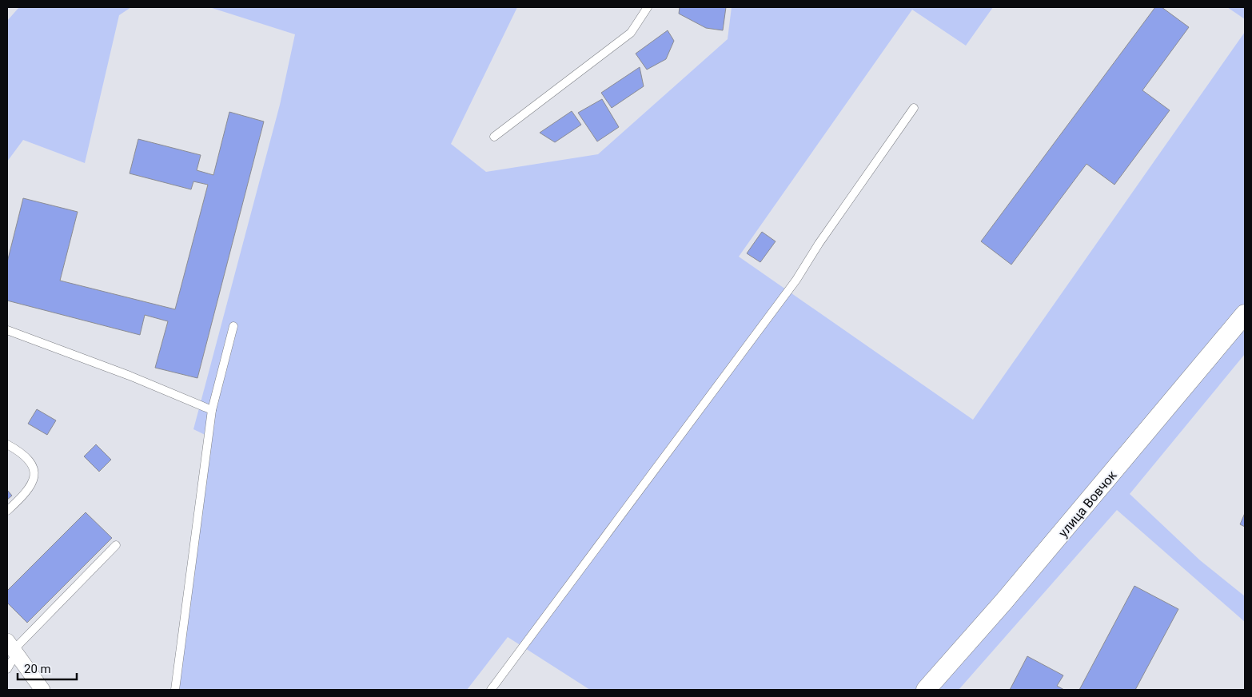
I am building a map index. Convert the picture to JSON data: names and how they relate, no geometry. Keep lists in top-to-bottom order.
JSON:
{
  "streets": {
    "street": ["улица Вовчок"]
  },
  "scale_bar": "20 m"
}
